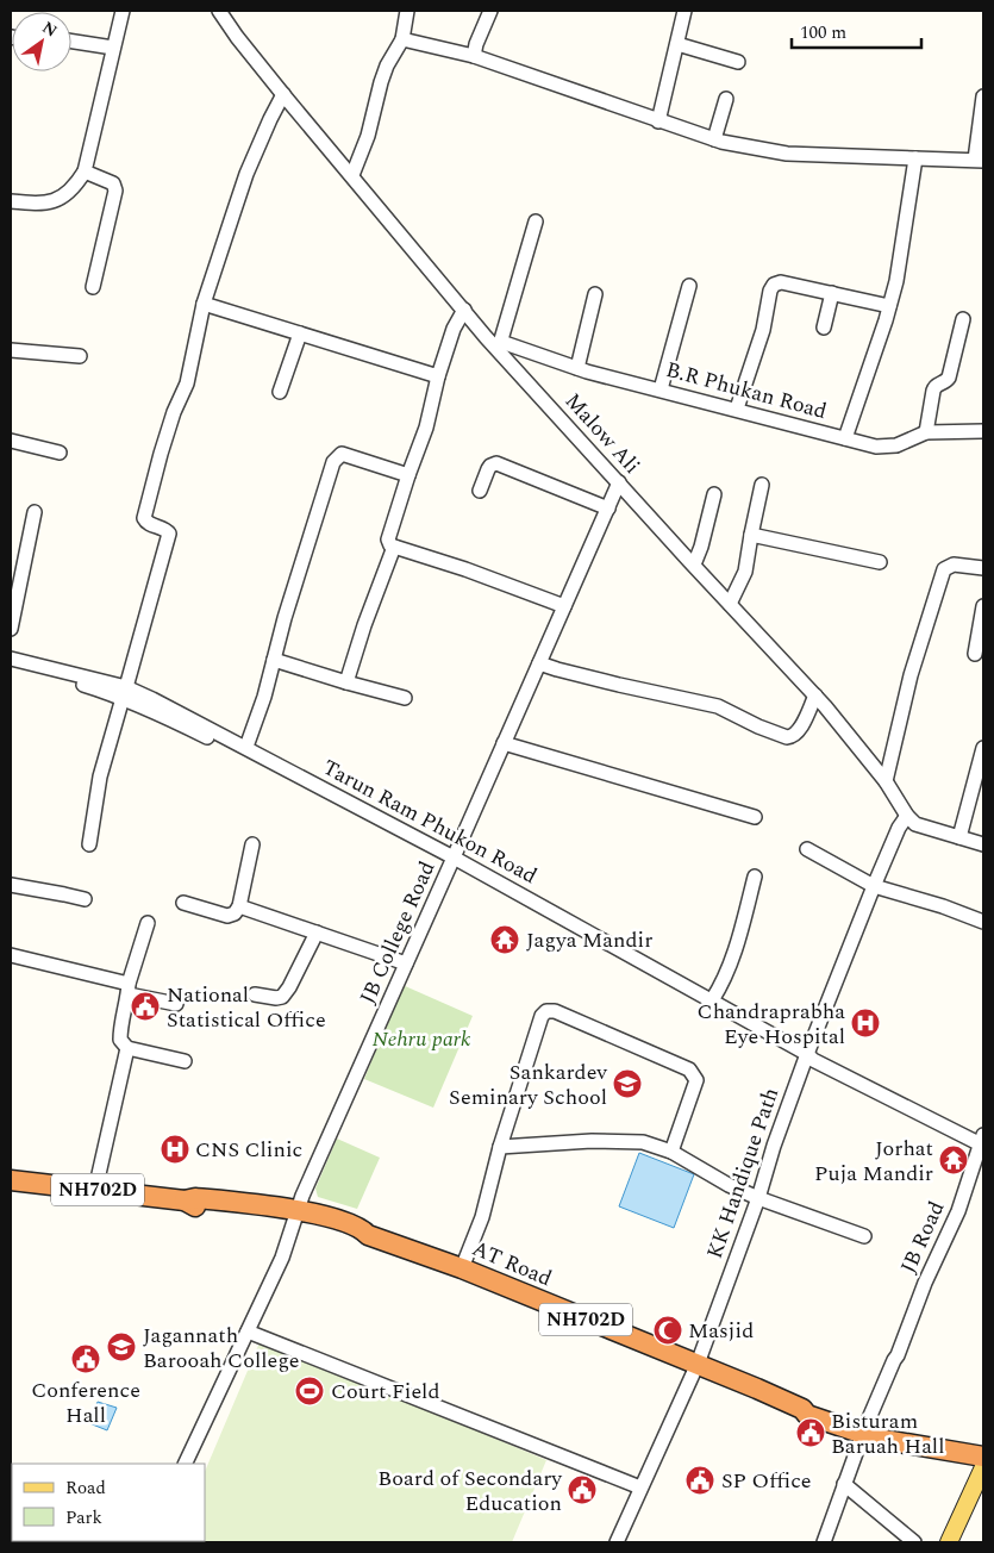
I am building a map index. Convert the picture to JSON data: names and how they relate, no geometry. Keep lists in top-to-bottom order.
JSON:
{
  "streets": {
    "highway": ["NH702D", "AT Road"],
    "street": [
      "B.R Phukan Road",
      "Malow Ali",
      "Tarun Ram Phukon Road",
      "JB College Road",
      "KK Handique Path",
      "JB Road"
    ]
  },
  "crossings": [
    ["B.R Phukan Road", "Malow Ali"],
    ["Malow Ali", "JB College Road"],
    ["Malow Ali", "KK Handique Path"],
    ["Tarun Ram Phukon Road", "JB College Road"],
    ["Tarun Ram Phukon Road", "KK Handique Path"],
    ["Tarun Ram Phukon Road", "JB Road"],
    ["JB College Road", "AT Road"],
    ["KK Handique Path", "AT Road"],
    ["JB Road", "AT Road"]
  ],
  "parks": ["Nehru park"],
  "places": {
    "temple": ["Jagya Mandir", "Jorhat Puja Mandir"],
    "public building": [
      "National Statistical Office",
      "Conference Hall",
      "Bisturam Baruah Hall",
      "SP Office",
      "Board of Secondary Education"
    ],
    "hospital": ["Chandraprabha Eye Hospital", "CNS Clinic"],
    "school or university": ["Sankardev Seminary School", "Jagannath Barooah College"],
    "mosque": ["Masjid"],
    "sports": ["Court Field"]
  },
  "legend": ["Road", "Park"],
  "scale_bar": "100 m",
  "north": "top right"
}
